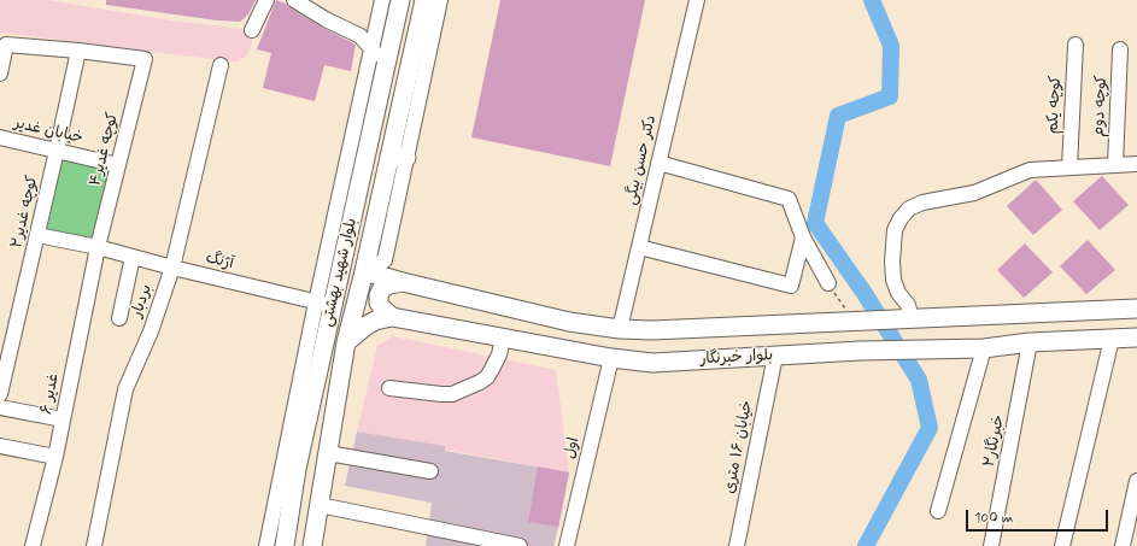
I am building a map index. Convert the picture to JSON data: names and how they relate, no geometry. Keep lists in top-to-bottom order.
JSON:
{
  "streets": {
    "main road": ["بلوار شهید بهشتی", "بلوار خبرنگار"],
    "street": [
      "کوچه یکم",
      "کوچه دوم",
      "خیابان غدیر",
      "کوچه غدیر۴",
      "دکتر حسن بیگی",
      "کوچه غدیر۲",
      "آژنگ",
      "بردبار",
      "غدیر ۶",
      "خبرنگار۲",
      "خیابان ۱۶ متری",
      "اول"
    ]
  },
  "crossings": [
    ["خیابان غدیر", "کوچه غدیر۴"],
    ["خیابان غدیر", "کوچه غدیر۲"],
    ["کوچه غدیر۴", "کوچه غدیر۲"],
    ["کوچه غدیر۴", "آژنگ"],
    ["کوچه غدیر۴", "غدیر ۶"],
    ["دکتر حسن بیگی", "بلوار خبرنگار"],
    ["کوچه غدیر۲", "آژنگ"],
    ["آژنگ", "بلوار شهید بهشتی"],
    ["آژنگ", "بردبار"],
    ["آژنگ", "غدیر ۶"],
    ["بلوار شهید بهشتی", "بلوار خبرنگار"],
    ["بلوار خبرنگار", "خبرنگار۲"],
    ["بلوار خبرنگار", "خیابان ۱۶ متری"],
    ["بلوار خبرنگار", "اول"]
  ],
  "scale_bar": "100 m"
}
